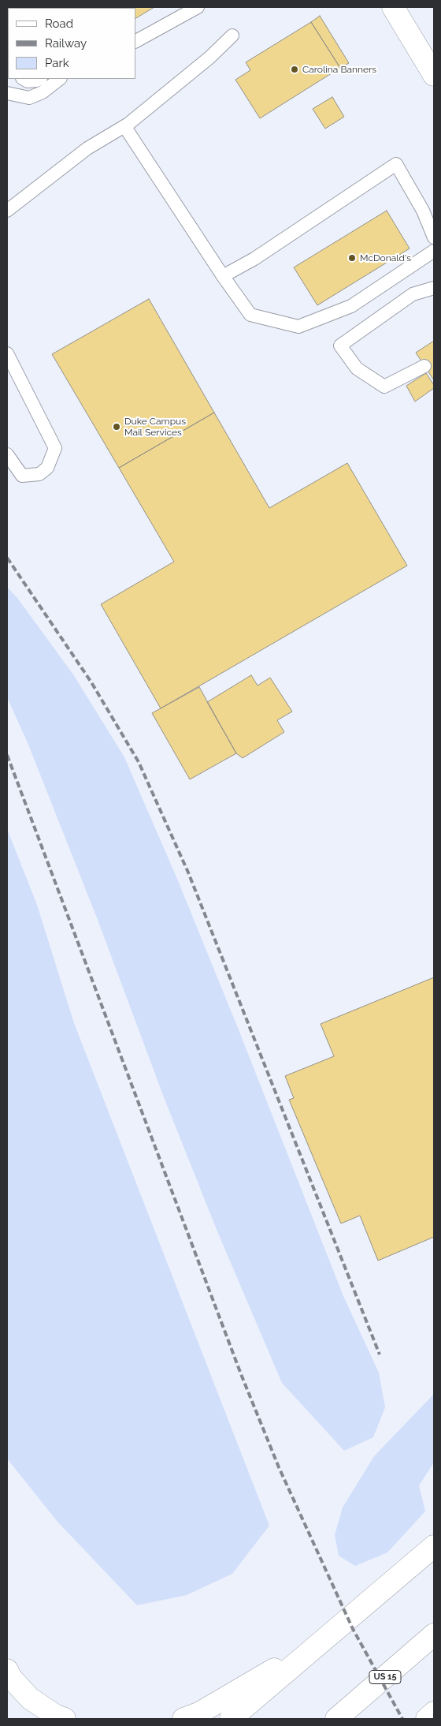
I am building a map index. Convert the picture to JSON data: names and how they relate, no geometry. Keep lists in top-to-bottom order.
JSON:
{
  "streets": {
    "main road": ["US 15"]
  },
  "places": ["Carolina Banners", "McDonald's", "Duke Campus Mail Services"],
  "legend": ["Road", "Railway", "Park"]
}
